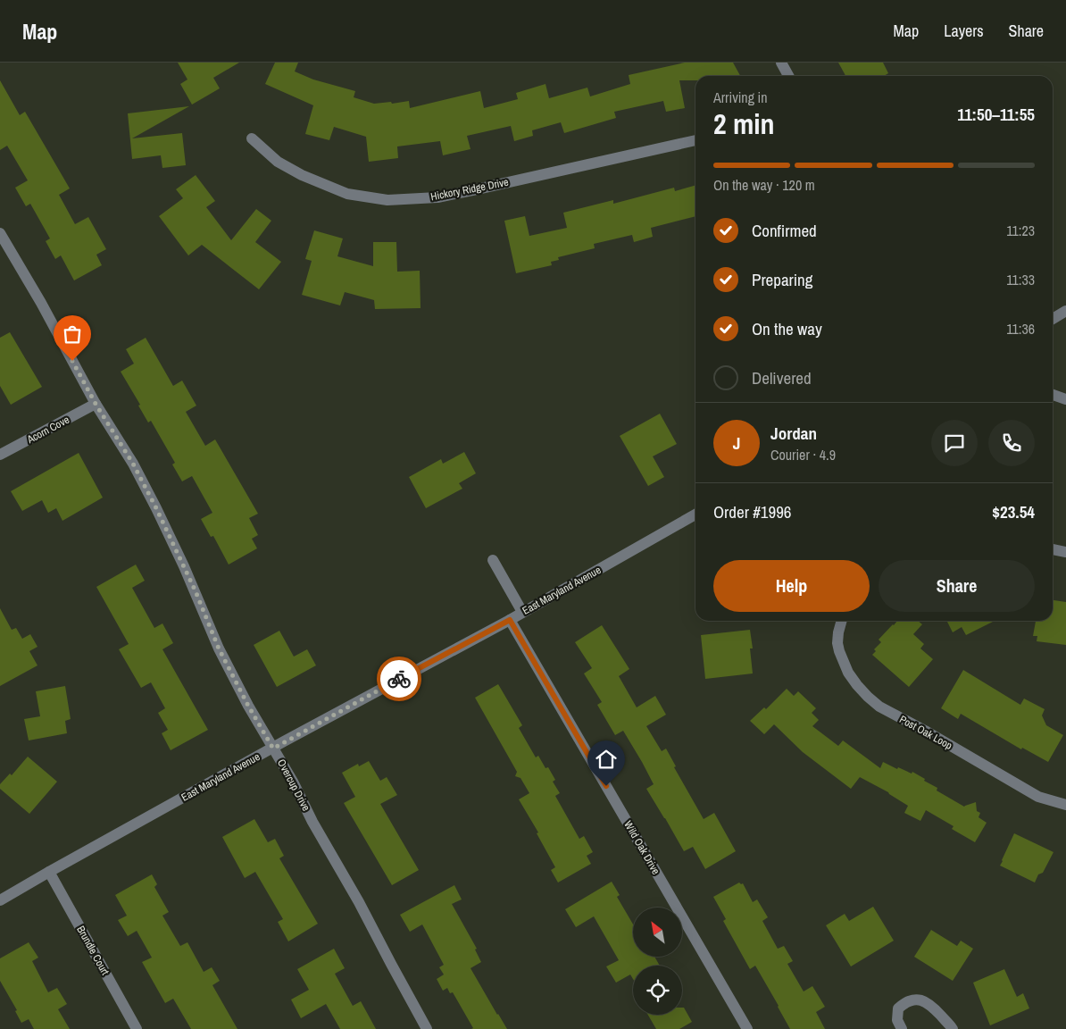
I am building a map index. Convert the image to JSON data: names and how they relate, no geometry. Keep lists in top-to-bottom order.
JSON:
{
  "streets": {
    "street": [
      "Hickory Ridge Drive",
      "Acorn Cove",
      "East Maryland Avenue",
      "Post Oak Loop",
      "Overcup Drive",
      "Wild Oak Drive",
      "Brundle Court"
    ]
  },
  "crossings": [
    ["Acorn Cove", "Overcup Drive"],
    ["East Maryland Avenue", "Overcup Drive"],
    ["East Maryland Avenue", "Wild Oak Drive"],
    ["East Maryland Avenue", "Brundle Court"]
  ],
  "north": "top left",
  "page": {
    "header": "Map",
    "nav": ["Map", "Layers", "Share"],
    "heading": ["2 min", "Arriving in", "11:50–11:55"],
    "panel": [
      "Jordan",
      "Courier · 4.9",
      "Order #1996",
      "$23.54"
    ],
    "bar": "On the way · 120 m",
    "list": [
      ["Confirmed", "11:23"],
      ["Preparing", "11:33"],
      ["On the way", "11:36"],
      "Delivered"
    ],
    "round": "J",
    "buttons": ["Help", "Share"]
  }
}
